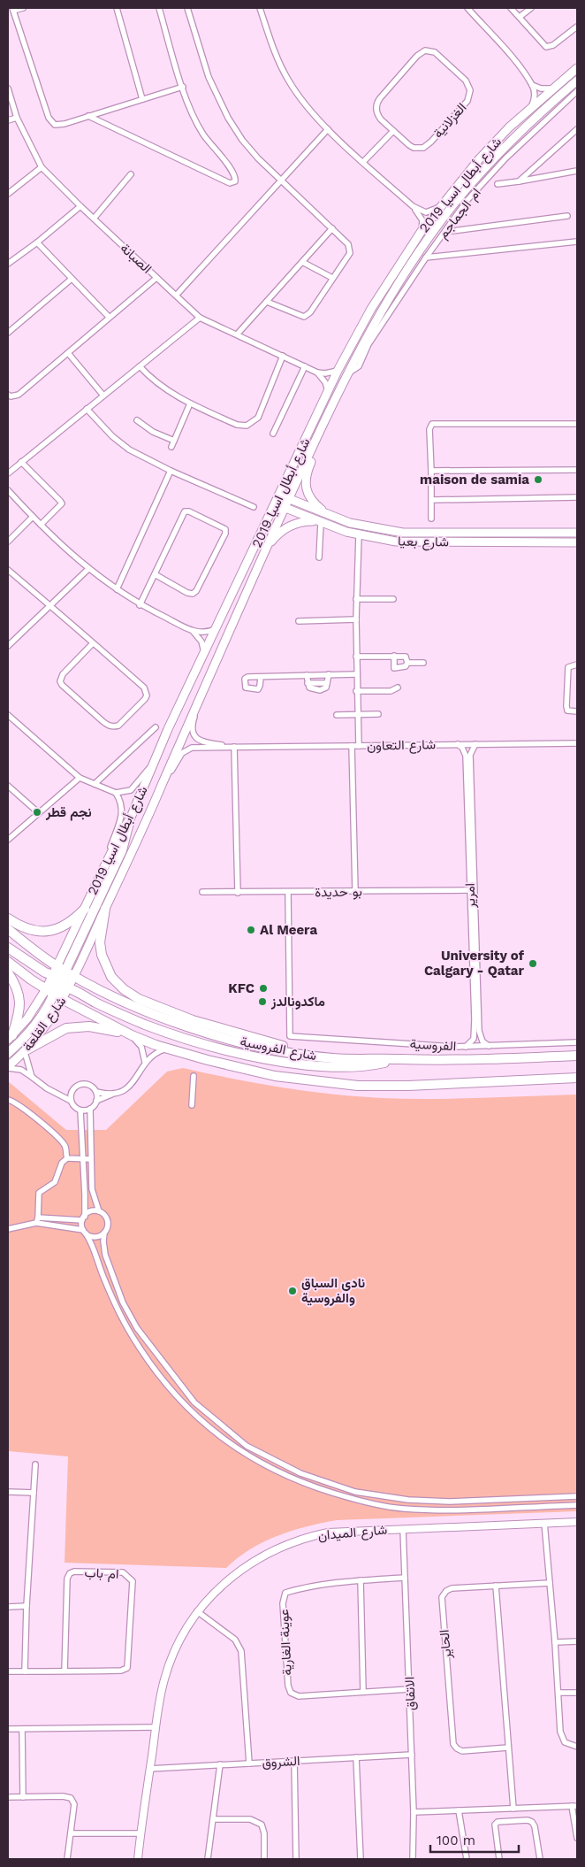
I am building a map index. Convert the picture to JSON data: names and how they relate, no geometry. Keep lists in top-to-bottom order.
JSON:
{
  "streets": {
    "highway": ["شارع الفروسية"],
    "main road": ["شارع أبطال اسيا 2019", "شارع بعيا", "شارع القلعة"],
    "street": [
      "الغزلانية",
      "ام الجماجم",
      "الصبانة",
      "شارع التعاون",
      "بو حديدة",
      "امرير",
      "الفروسية",
      "شارع الميدان",
      "ام باب",
      "عوينة الغارية",
      "الحاير",
      "الاتفاق",
      "الشروق"
    ]
  },
  "crossings": [
    ["شارع أبطال اسيا 2019", "ام الجماجم"],
    ["شارع أبطال اسيا 2019", "شارع بعيا"],
    ["شارع أبطال اسيا 2019", "شارع التعاون"],
    ["شارع أبطال اسيا 2019", "شارع القلعة"],
    ["شارع أبطال اسيا 2019", "شارع الفروسية"],
    ["شارع التعاون", "امرير"],
    ["بو حديدة", "امرير"],
    ["بو حديدة", "الفروسية"],
    ["امرير", "الفروسية"],
    ["شارع القلعة", "شارع الفروسية"],
    ["شارع الميدان", "الاتفاق"],
    ["شارع الميدان", "الشروق"],
    ["عوينة الغارية", "الاتفاق"],
    ["الاتفاق", "الشروق"]
  ],
  "places": [
    "maison de samia",
    "نجم قطر",
    "Al Meera",
    "University of Calgary - Qatar",
    "KFC",
    "ماكدونالدز",
    "نادي السباق والفروسية"
  ],
  "scale_bar": "100 m"
}
